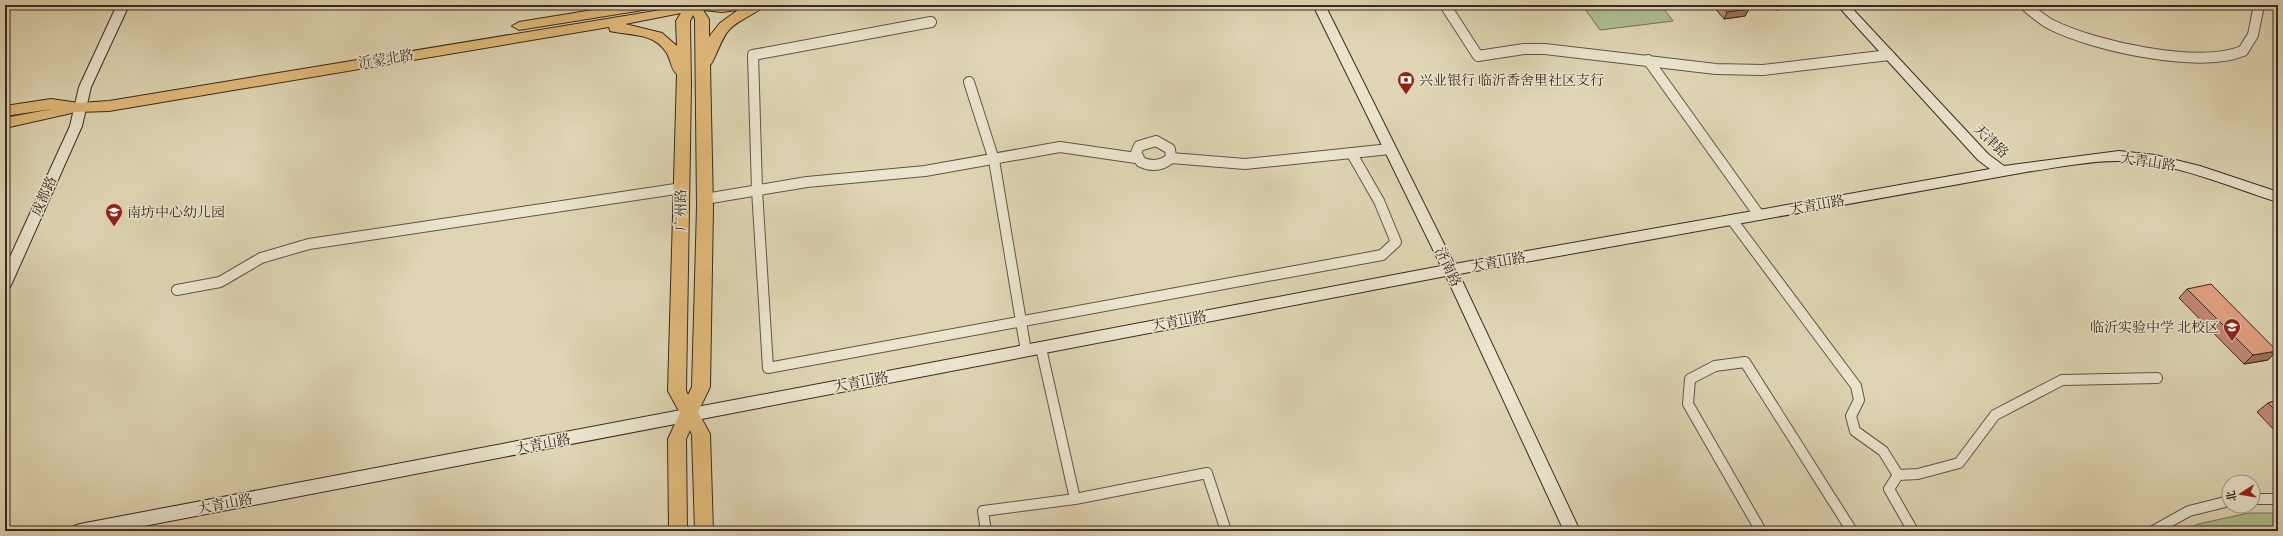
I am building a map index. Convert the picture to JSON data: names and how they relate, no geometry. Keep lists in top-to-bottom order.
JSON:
{
  "streets": {
    "main road": ["沂蒙北路", "广州路"],
    "street": [
      "天津路",
      "大青山路",
      "成都路",
      "济南路"
    ]
  },
  "crossings": [
    ["沂蒙北路", "成都路"],
    ["沂蒙北路", "广州路"],
    ["天津路", "大青山路"],
    ["大青山路", "广州路"],
    ["大青山路", "济南路"]
  ],
  "places": {
    "bank": ["兴业银行 临沂香舍里社区支行"],
    "school or university": ["南坊中心幼儿园", "临沂实验中学 北校区"]
  },
  "north": "left"
}
